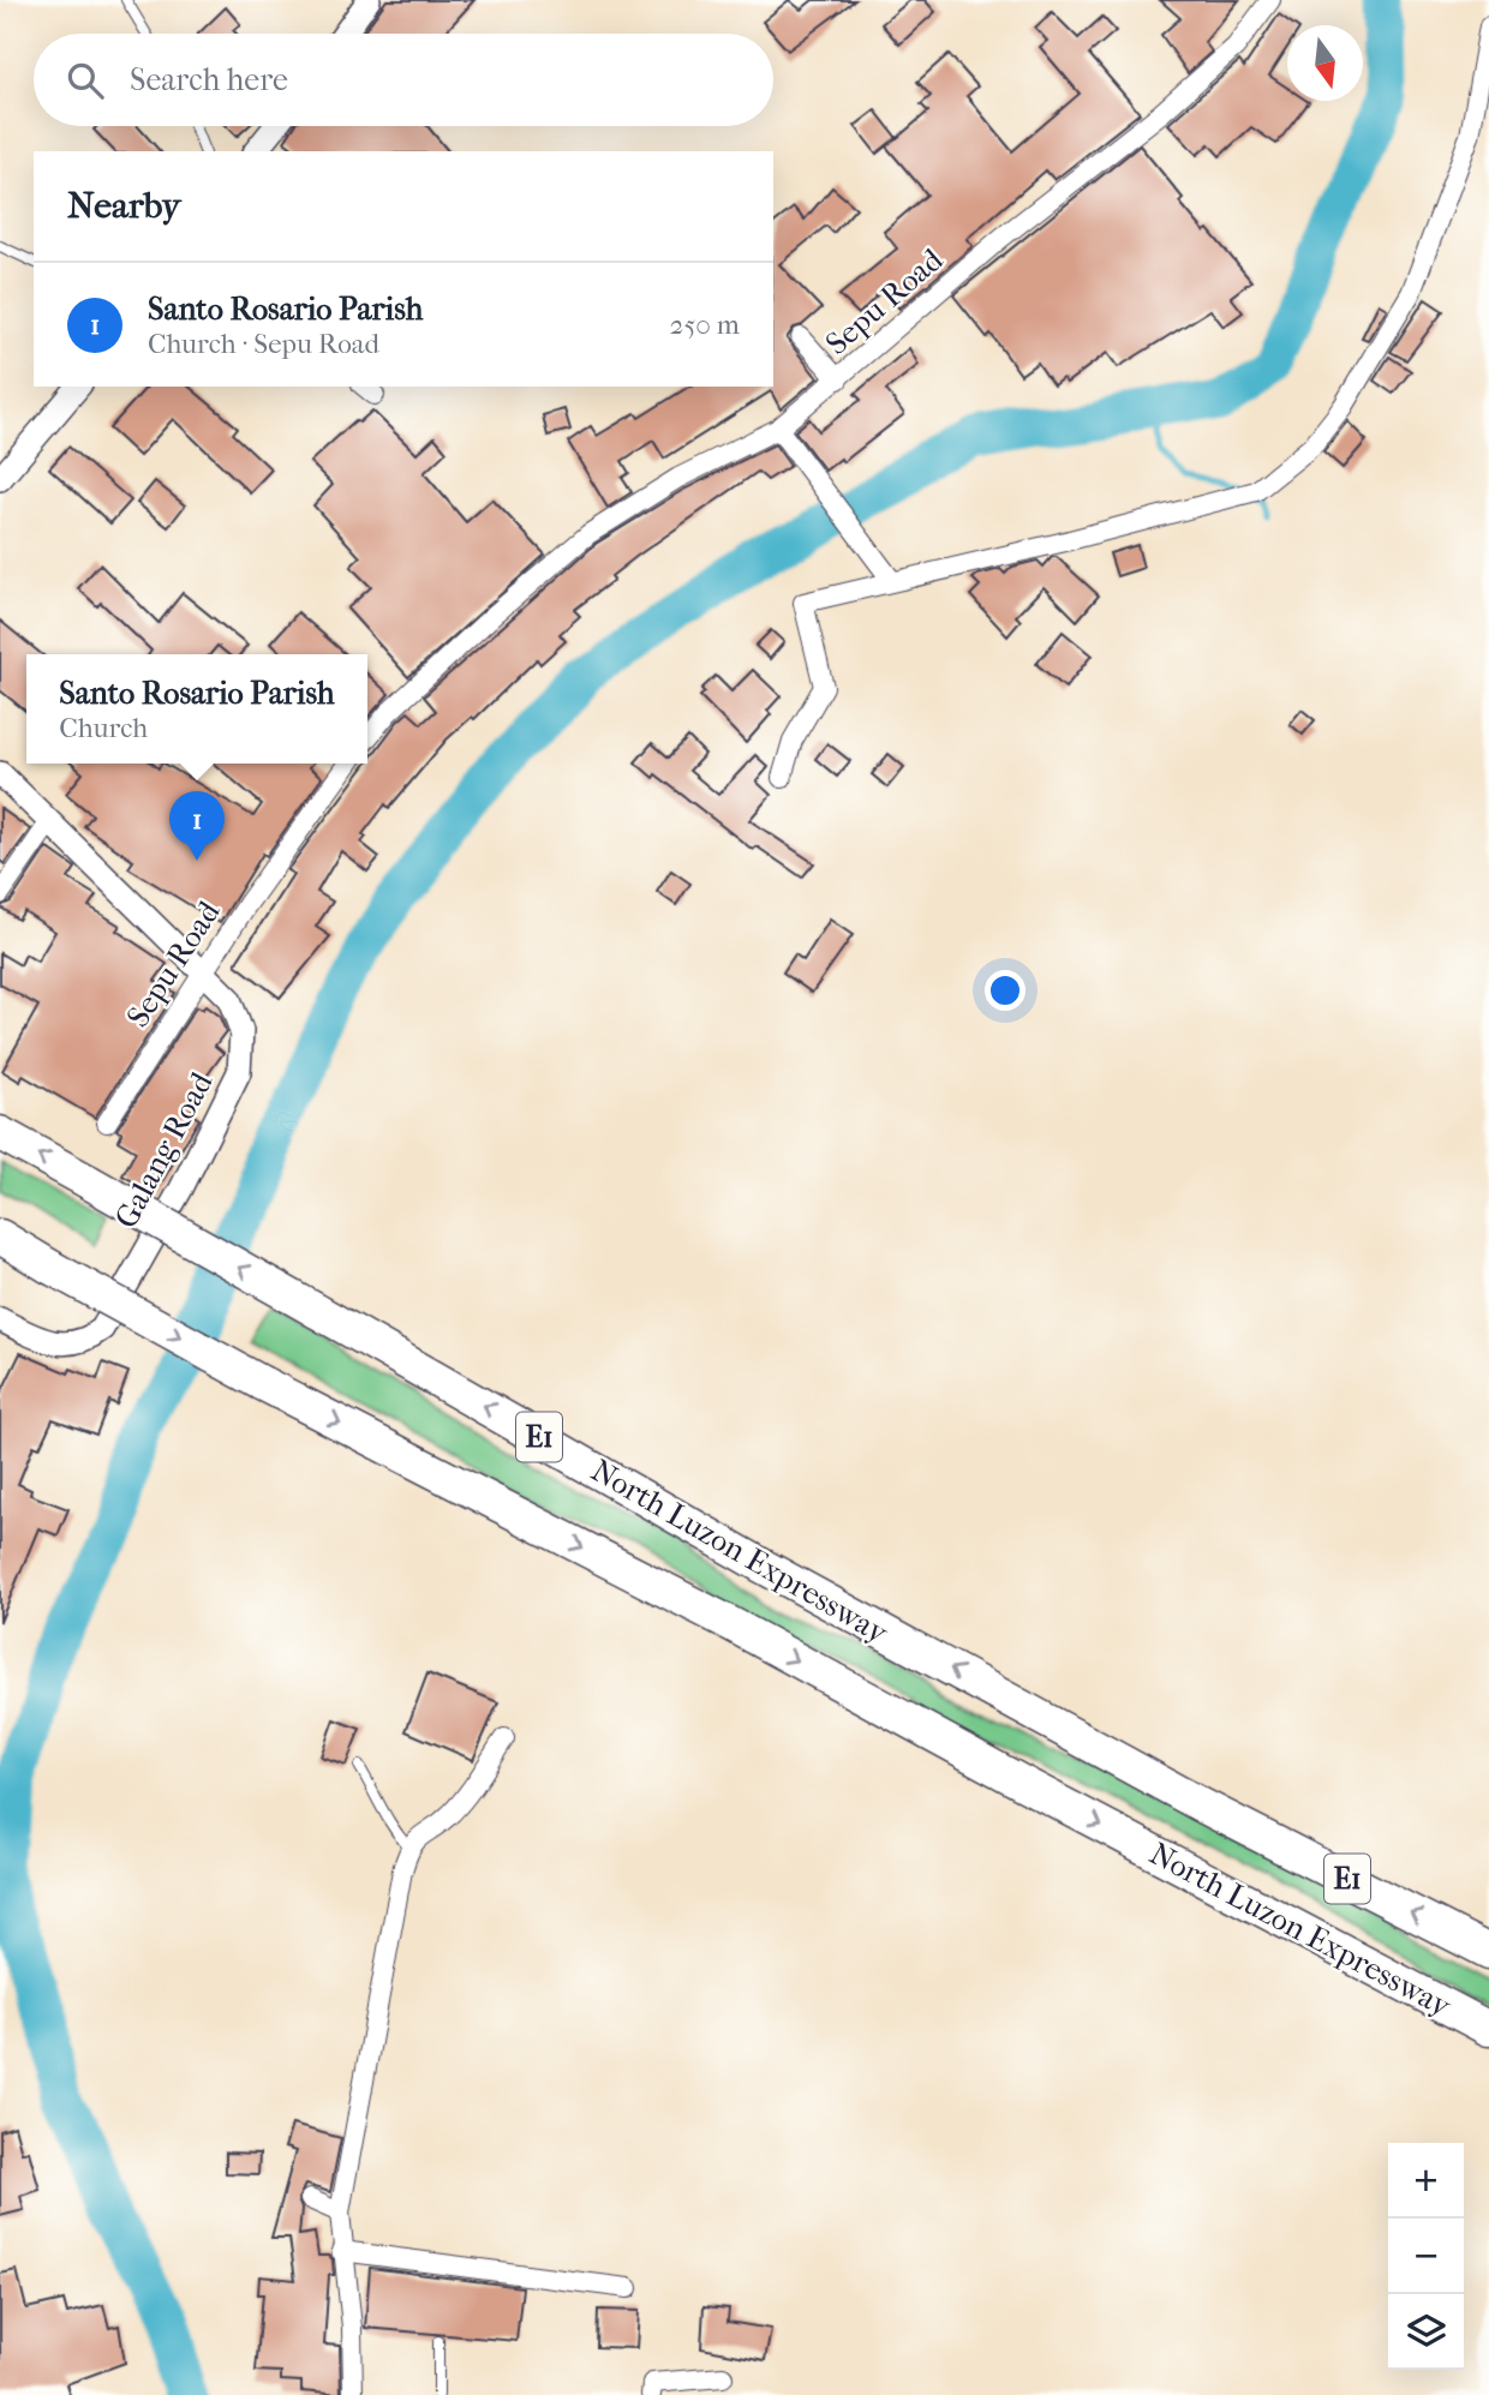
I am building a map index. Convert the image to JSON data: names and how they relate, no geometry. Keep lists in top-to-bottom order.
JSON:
{
  "streets": {
    "highway": ["E1", "North Luzon Expressway"],
    "street": ["Sepu Road", "Galang Road"]
  },
  "crossings": [
    ["Sepu Road", "Galang Road"]
  ],
  "north": "bottom",
  "page": {
    "search": "Search here",
    "heading": "Nearby",
    "list": [
      {
        "mark": "1",
        "name": "Santo Rosario Parish",
        "note": "Church · Sepu Road",
        "value": "250 m"
      }
    ],
    "popup": ["Santo Rosario Parish", "Church"],
    "pins": "1",
    "map_buttons": ["+", "−"]
  }
}
